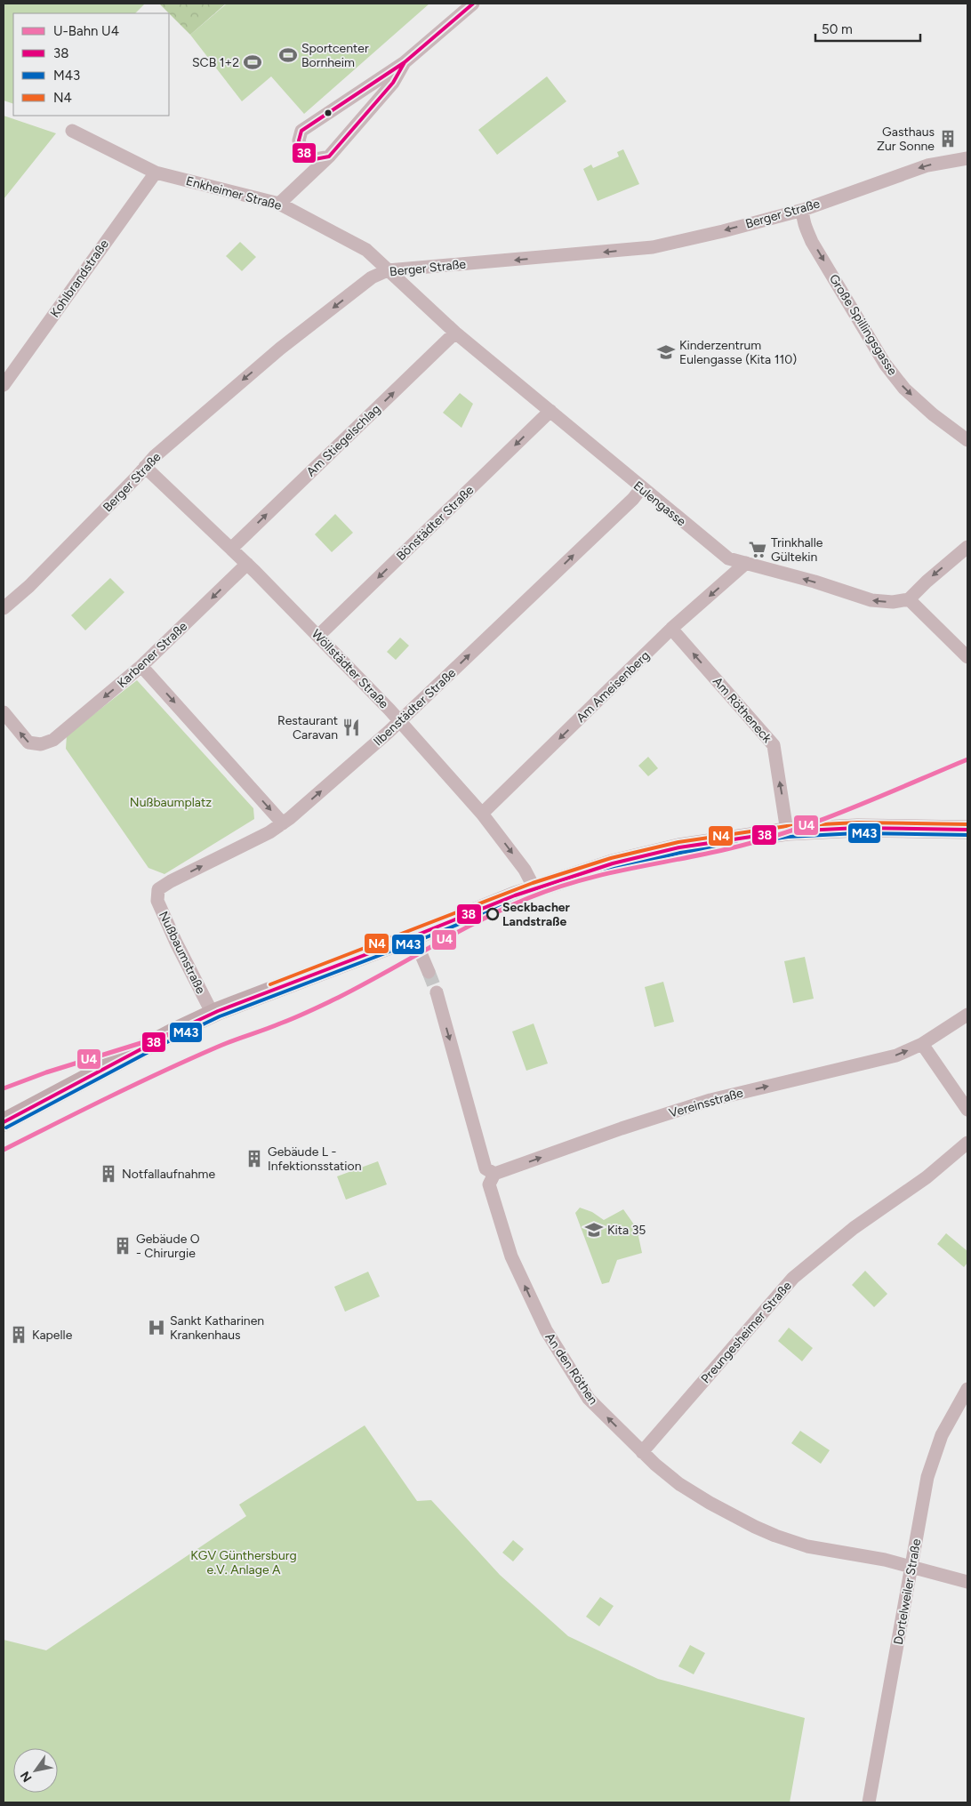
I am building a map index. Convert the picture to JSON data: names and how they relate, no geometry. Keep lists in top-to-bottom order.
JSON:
{
  "streets": {
    "street": [
      "Enkheimer Straße",
      "Berger Straße",
      "Kohlbrandstraße",
      "Große Spillingsgasse",
      "Am Stiegelschlag",
      "Eulengasse",
      "Bönstädter Straße",
      "Karbener Straße",
      "Wöllstädter Straße",
      "Am Ameisenberg",
      "Ilbenstädter Straße",
      "Am Rötheneck",
      "Nußbaumstraße",
      "Vereinsstraße",
      "Preungesheimer Straße",
      "An den Röthen",
      "Dortelweiler Straße"
    ]
  },
  "crossings": [
    ["Enkheimer Straße", "Berger Straße"],
    ["Enkheimer Straße", "Kohlbrandstraße"],
    ["Enkheimer Straße", "Eulengasse"],
    ["Berger Straße", "Große Spillingsgasse"],
    ["Berger Straße", "Eulengasse"],
    ["Berger Straße", "Wöllstädter Straße"],
    ["Am Stiegelschlag", "Eulengasse"],
    ["Am Stiegelschlag", "Wöllstädter Straße"],
    ["Eulengasse", "Bönstädter Straße"],
    ["Eulengasse", "Am Ameisenberg"],
    ["Eulengasse", "Ilbenstädter Straße"],
    ["Bönstädter Straße", "Wöllstädter Straße"],
    ["Karbener Straße", "Wöllstädter Straße"],
    ["Wöllstädter Straße", "Am Ameisenberg"],
    ["Wöllstädter Straße", "Ilbenstädter Straße"],
    ["Am Ameisenberg", "Am Rötheneck"],
    ["Ilbenstädter Straße", "Nußbaumstraße"],
    ["Vereinsstraße", "An den Röthen"],
    ["Preungesheimer Straße", "An den Röthen"],
    ["An den Röthen", "Dortelweiler Straße"]
  ],
  "one_way": [
    "Berger Straße",
    "Große Spillingsgasse",
    "Am Stiegelschlag",
    "Bönstädter Straße",
    "Karbener Straße",
    "Am Ameisenberg",
    "Ilbenstädter Straße",
    "Am Rötheneck",
    "Vereinsstraße",
    "An den Röthen"
  ],
  "parks": ["Nußbaumplatz", "KGV Günthersburg e.V. Anlage A"],
  "places": {
    "sports": ["Sportcenter Bornheim", "SCB 1+2"],
    "building": [
      "Gasthaus Zur Sonne",
      "Gebäude L - Infektionsstation",
      "Notfallaufnahme",
      "Gebäude O - Chirurgie",
      "Kapelle"
    ],
    "school or university": ["Kinderzentrum Eulengasse (Kita 110)", "Kita 35"],
    "supermarket": ["Trinkhalle Gültekin"],
    "restaurant": ["Restaurant Caravan"],
    "other": ["Seckbacher Landstraße"],
    "hospital": ["Sankt Katharinen Krankenhaus"]
  },
  "lines": [
    "transit line 38",
    "metro line U4",
    "transit line N4",
    "transit line M43"
  ],
  "legend": [
    "U-Bahn U4",
    "38",
    "M43",
    "N4"
  ],
  "scale_bar": "50 m",
  "north": "bottom left"
}
